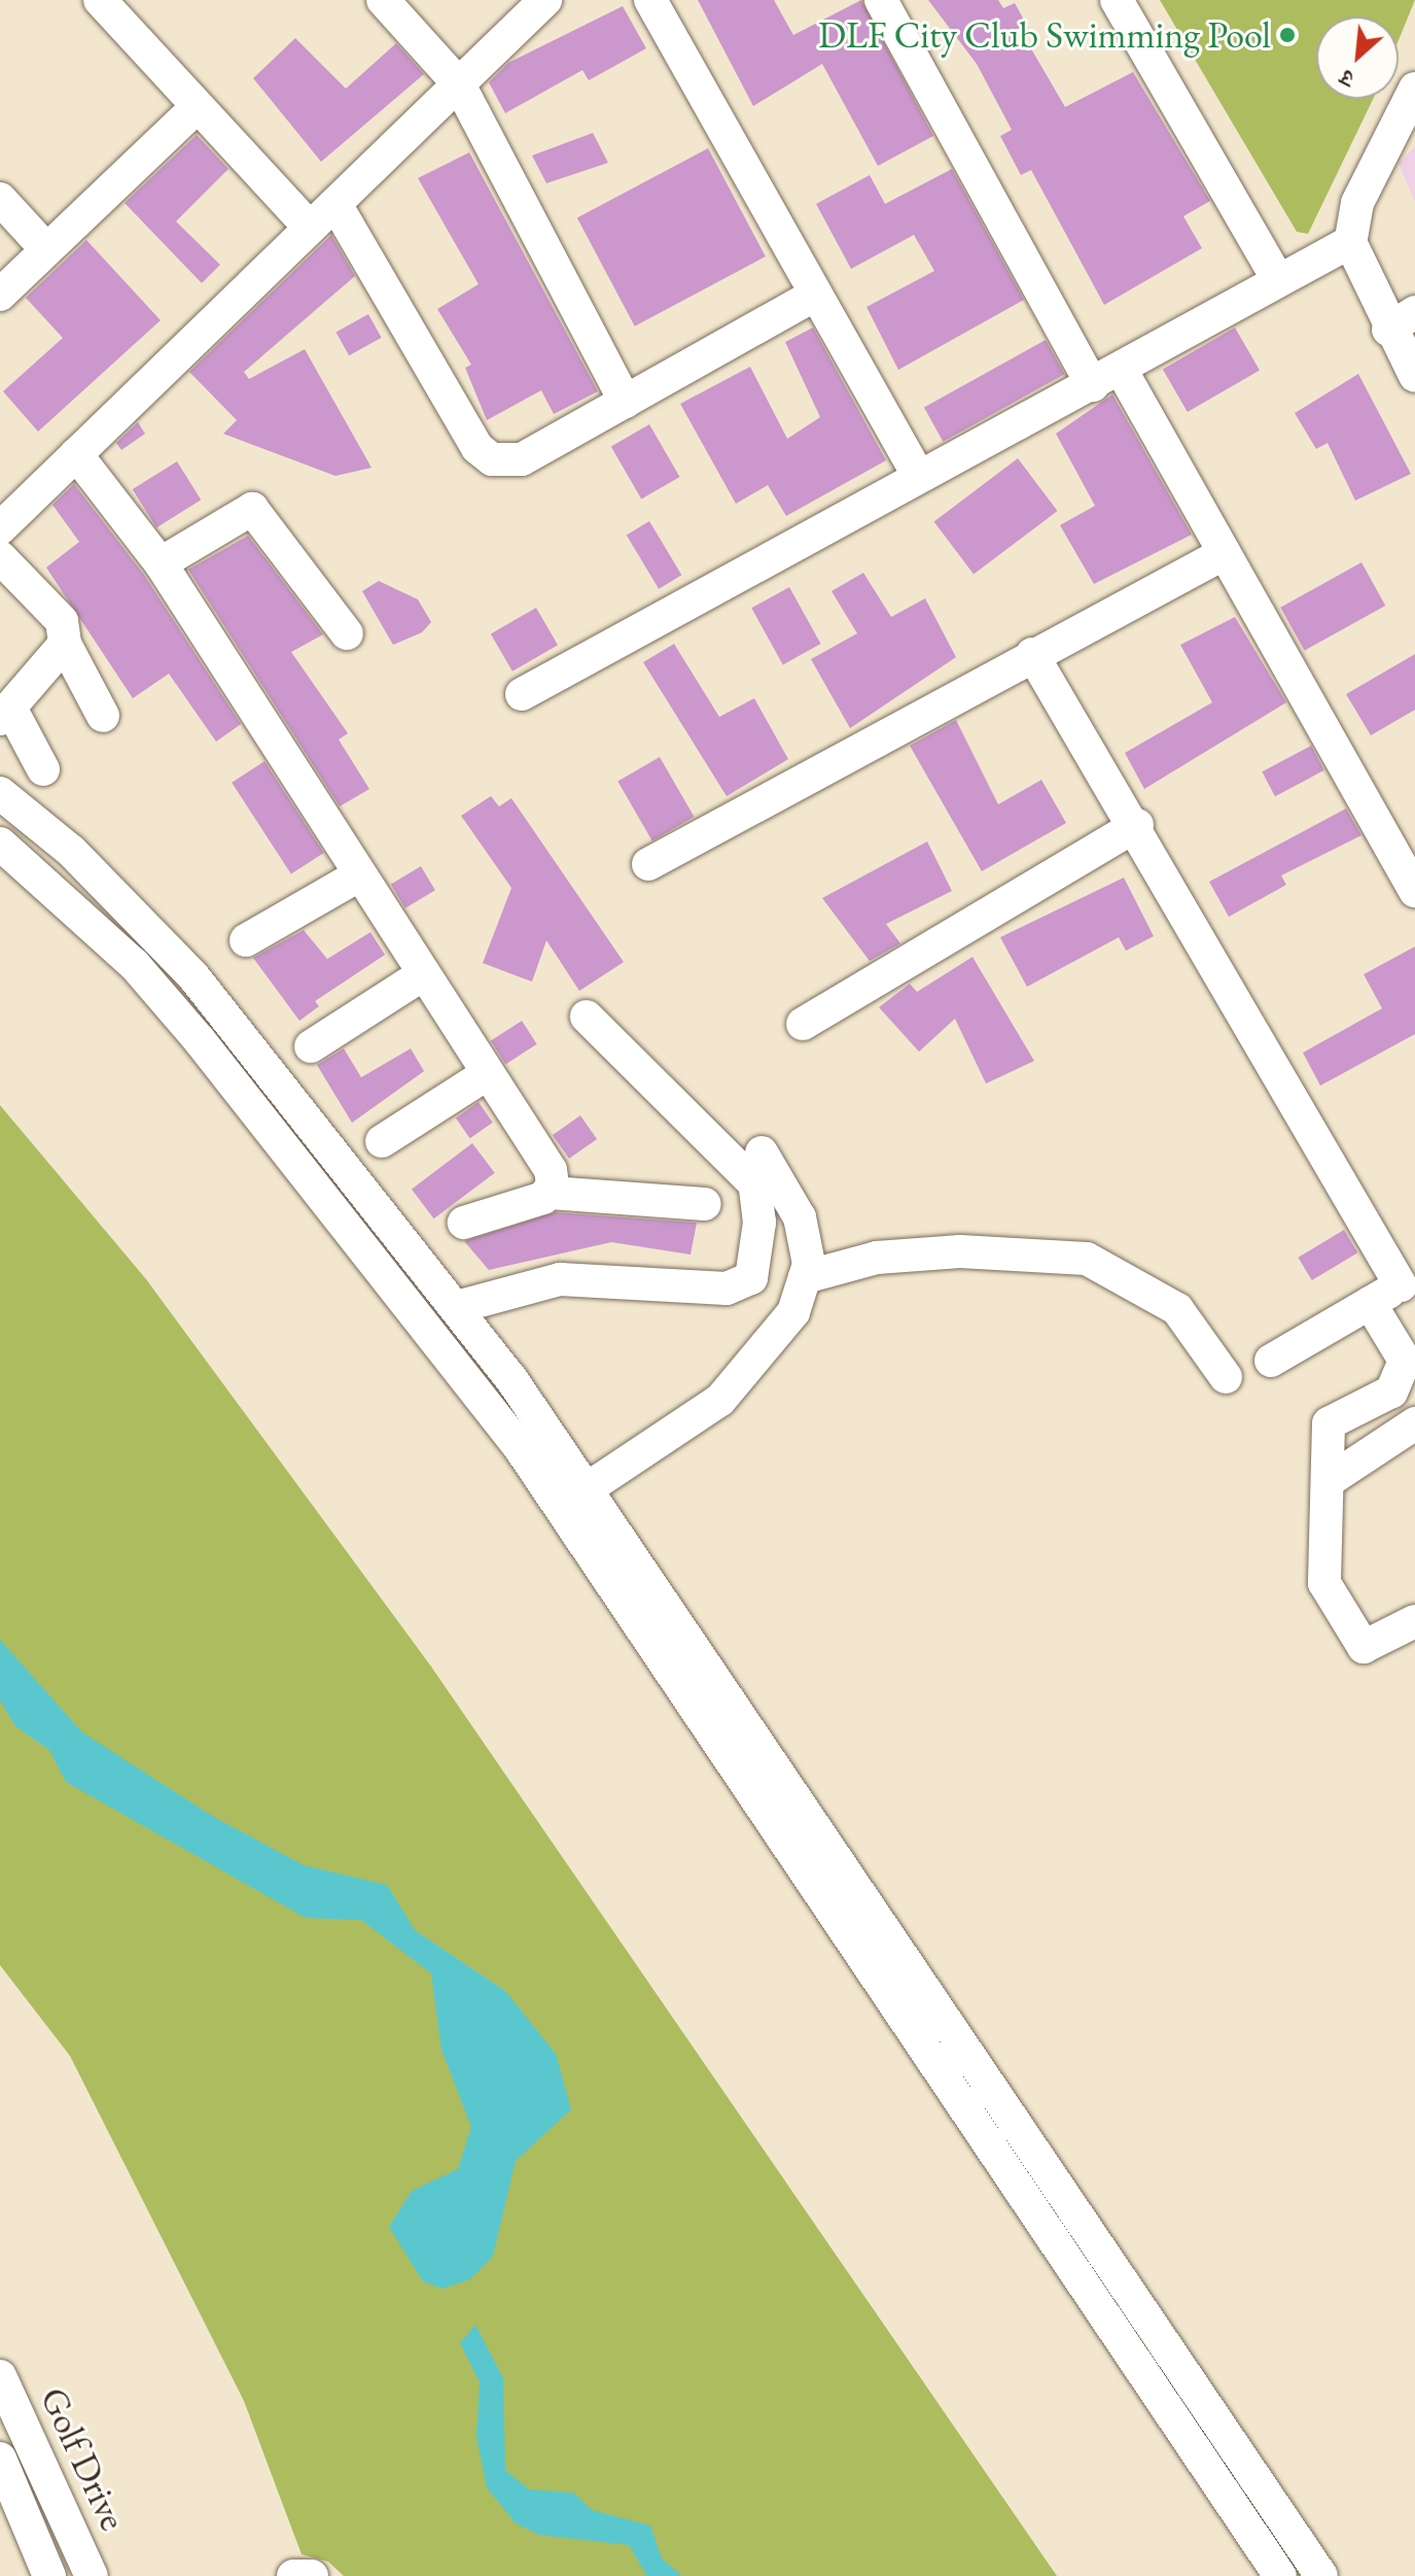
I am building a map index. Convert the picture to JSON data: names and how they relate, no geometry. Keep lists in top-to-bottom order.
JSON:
{
  "streets": {
    "street": ["Golf Drive"]
  },
  "places": ["DLF City Club Swimming Pool"],
  "north": "bottom left"
}
